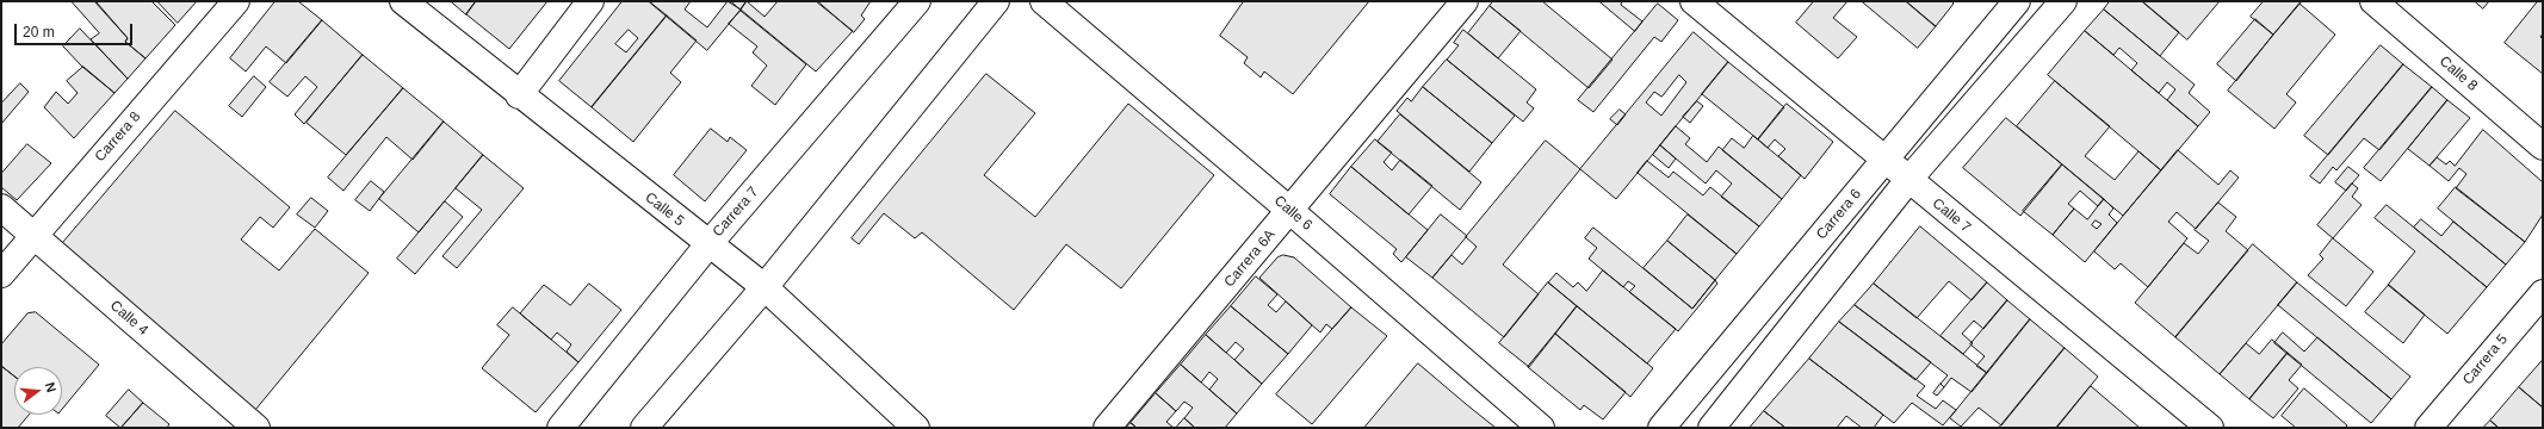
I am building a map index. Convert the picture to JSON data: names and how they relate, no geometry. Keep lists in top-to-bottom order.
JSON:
{
  "streets": {
    "street": [
      "Calle 8",
      "Carrera 8",
      "Calle 5",
      "Carrera 7",
      "Calle 6",
      "Carrera 6",
      "Calle 7",
      "Carrera 6A",
      "Calle 4",
      "Carrera 5"
    ]
  },
  "crossings": [
    ["Carrera 8", "Calle 4"],
    ["Calle 5", "Carrera 7"],
    ["Calle 6", "Carrera 6A"],
    ["Carrera 6", "Calle 7"]
  ],
  "scale_bar": "20 m",
  "north": "right"
}
